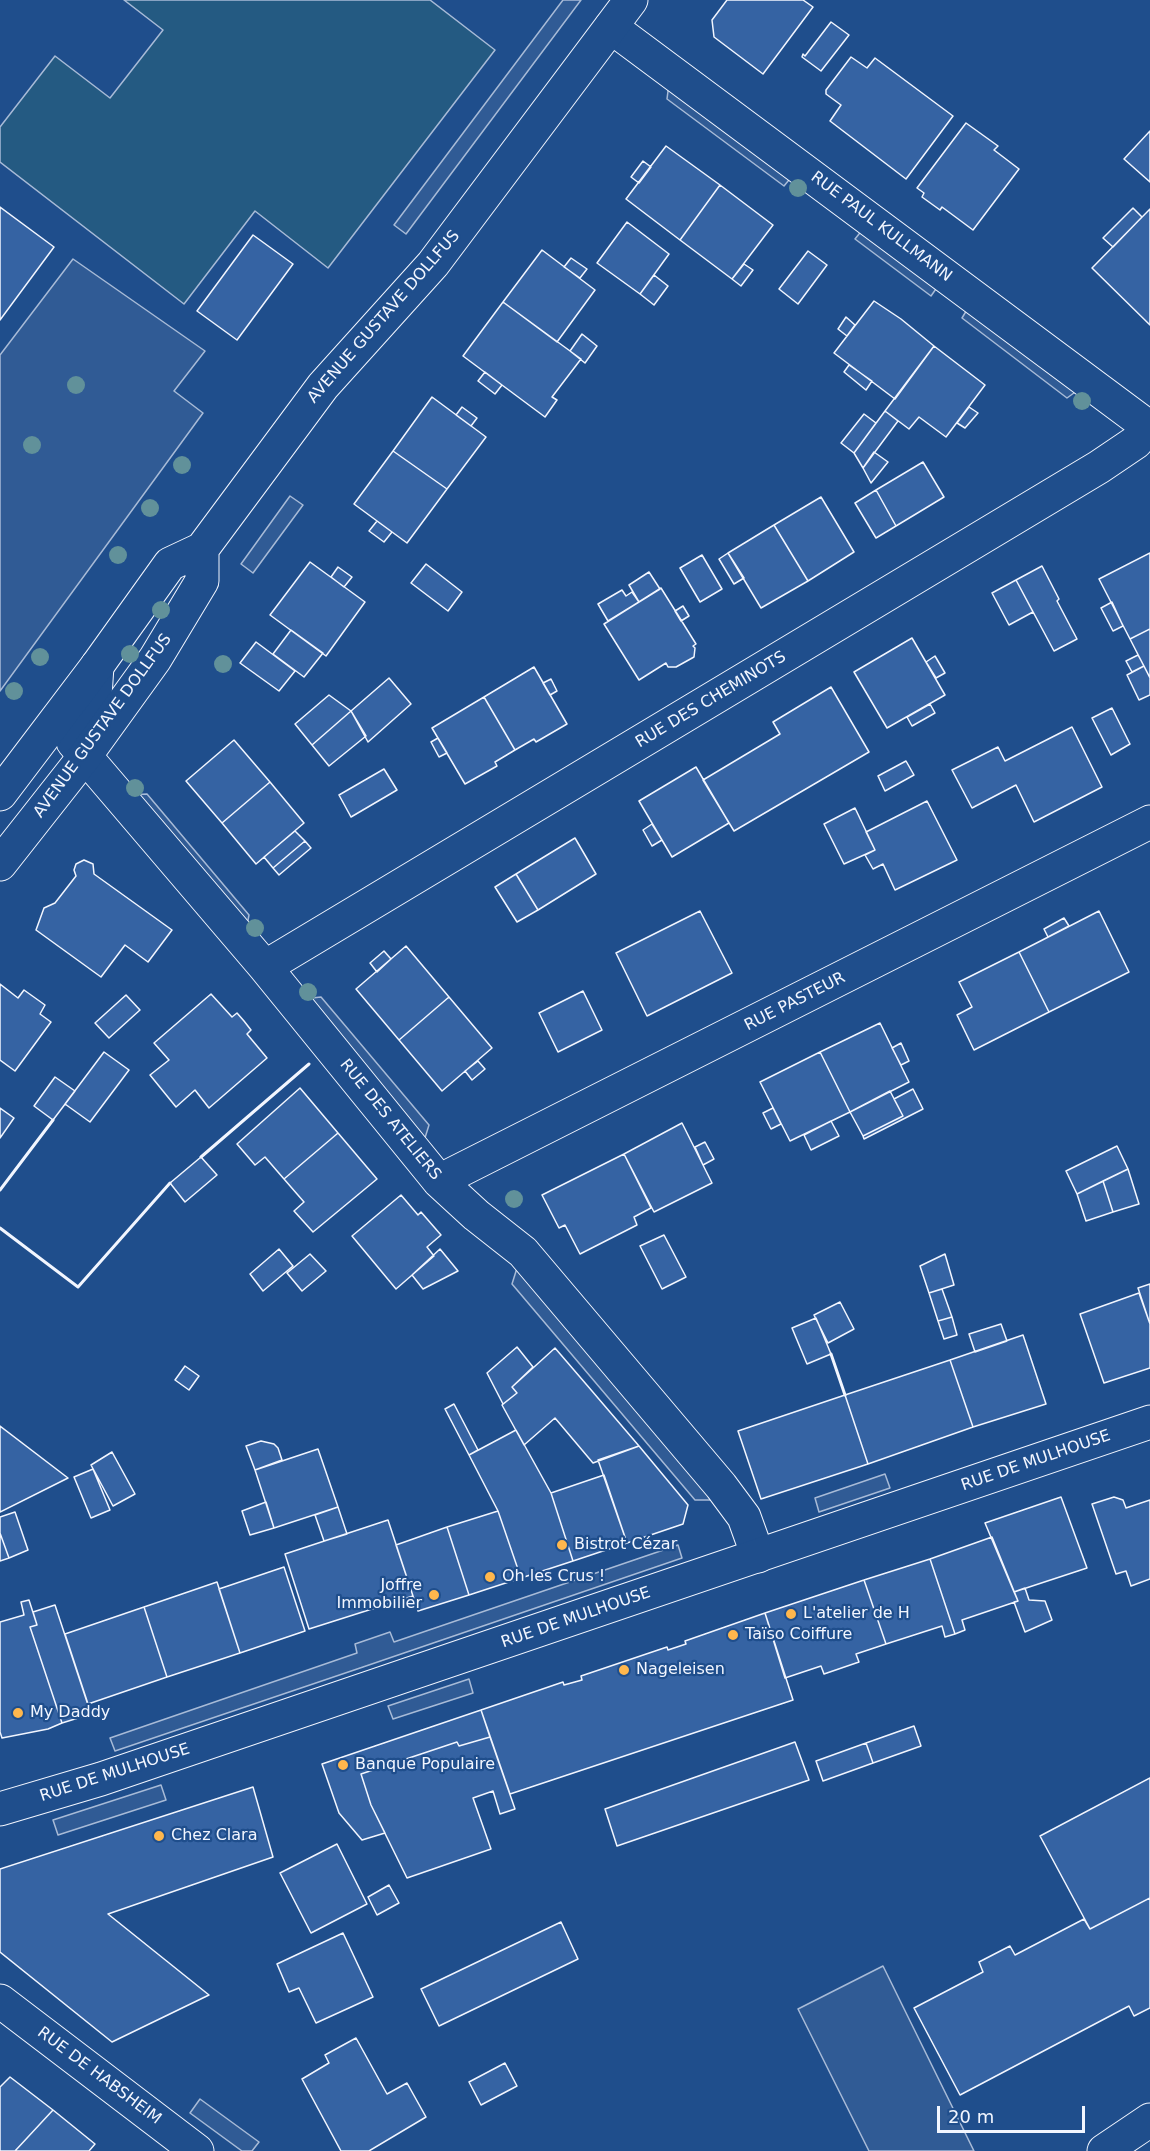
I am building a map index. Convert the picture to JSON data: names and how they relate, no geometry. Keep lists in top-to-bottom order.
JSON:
{
  "streets": {
    "street": [
      "RUE PAUL KULLMANN",
      "AVENUE GUSTAVE DOLLFUS",
      "RUE DES CHEMINOTS",
      "RUE PASTEUR",
      "RUE DES ATELIERS",
      "RUE DE MULHOUSE",
      "RUE DE HABSHEIM"
    ]
  },
  "crossings": [
    ["RUE PAUL KULLMANN", "AVENUE GUSTAVE DOLLFUS"],
    ["RUE PAUL KULLMANN", "RUE DES CHEMINOTS"],
    ["AVENUE GUSTAVE DOLLFUS", "RUE DES ATELIERS"],
    ["RUE DES CHEMINOTS", "RUE DES ATELIERS"],
    ["RUE PASTEUR", "RUE DES ATELIERS"],
    ["RUE DES ATELIERS", "RUE DE MULHOUSE"]
  ],
  "places": [
    "Bistrot Cézar",
    "Oh les Crus !",
    "Joffre Immobilier",
    "L'atelier de H",
    "Taïso Coiffure",
    "Nageleisen",
    "My Daddy",
    "Banque Populaire",
    "Chez Clara"
  ],
  "scale_bar": "20 m"
}
